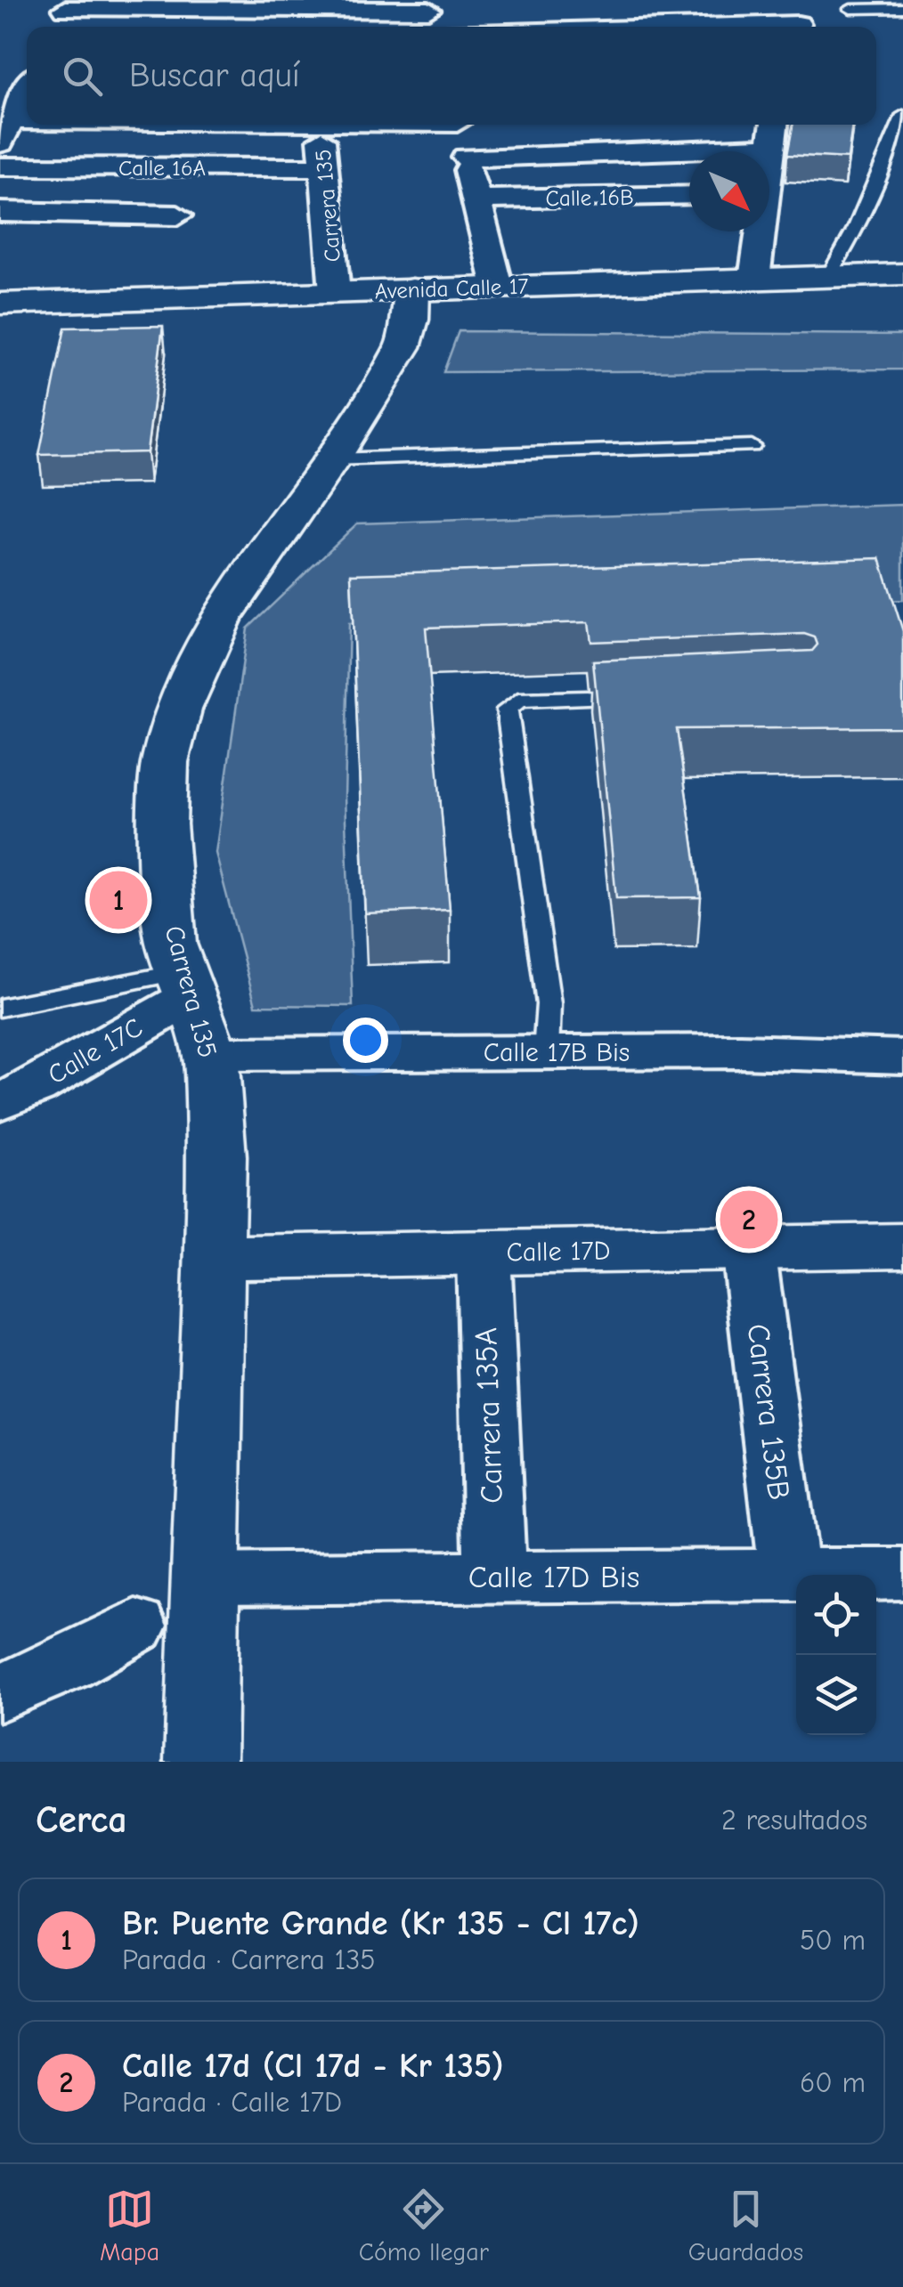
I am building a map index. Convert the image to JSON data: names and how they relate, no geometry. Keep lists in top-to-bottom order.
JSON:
{
  "streets": {
    "street": [
      "Calle 16A",
      "Calle 16B",
      "Carrera 135",
      "Avenida Calle 17",
      "Calle 17C",
      "Calle 17B Bis",
      "Calle 17D",
      "Carrera 135B",
      "Carrera 135A",
      "Calle 17D Bis"
    ]
  },
  "crossings": [
    ["Calle 16A", "Carrera 135"],
    ["Carrera 135", "Avenida Calle 17"],
    ["Carrera 135", "Calle 17C"],
    ["Carrera 135", "Calle 17B Bis"],
    ["Carrera 135", "Calle 17D"],
    ["Carrera 135", "Calle 17D Bis"],
    ["Calle 17D", "Carrera 135B"],
    ["Calle 17D", "Carrera 135A"],
    ["Carrera 135B", "Calle 17D Bis"],
    ["Carrera 135A", "Calle 17D Bis"]
  ],
  "north": "bottom right",
  "page": {
    "search": "Buscar aquí",
    "pins": ["1", "2"],
    "heading": ["Cerca", "2 resultados"],
    "list": [
      {
        "mark": "1",
        "name": "Br. Puente Grande (Kr 135 - Cl 17c)",
        "note": "Parada · Carrera 135",
        "value": "50 m"
      },
      {
        "mark": "2",
        "name": "Calle 17d (Cl 17d - Kr 135)",
        "note": "Parada · Calle 17D",
        "value": "60 m"
      }
    ],
    "nav": ["Mapa", "Cómo llegar", "Guardados"]
  }
}
